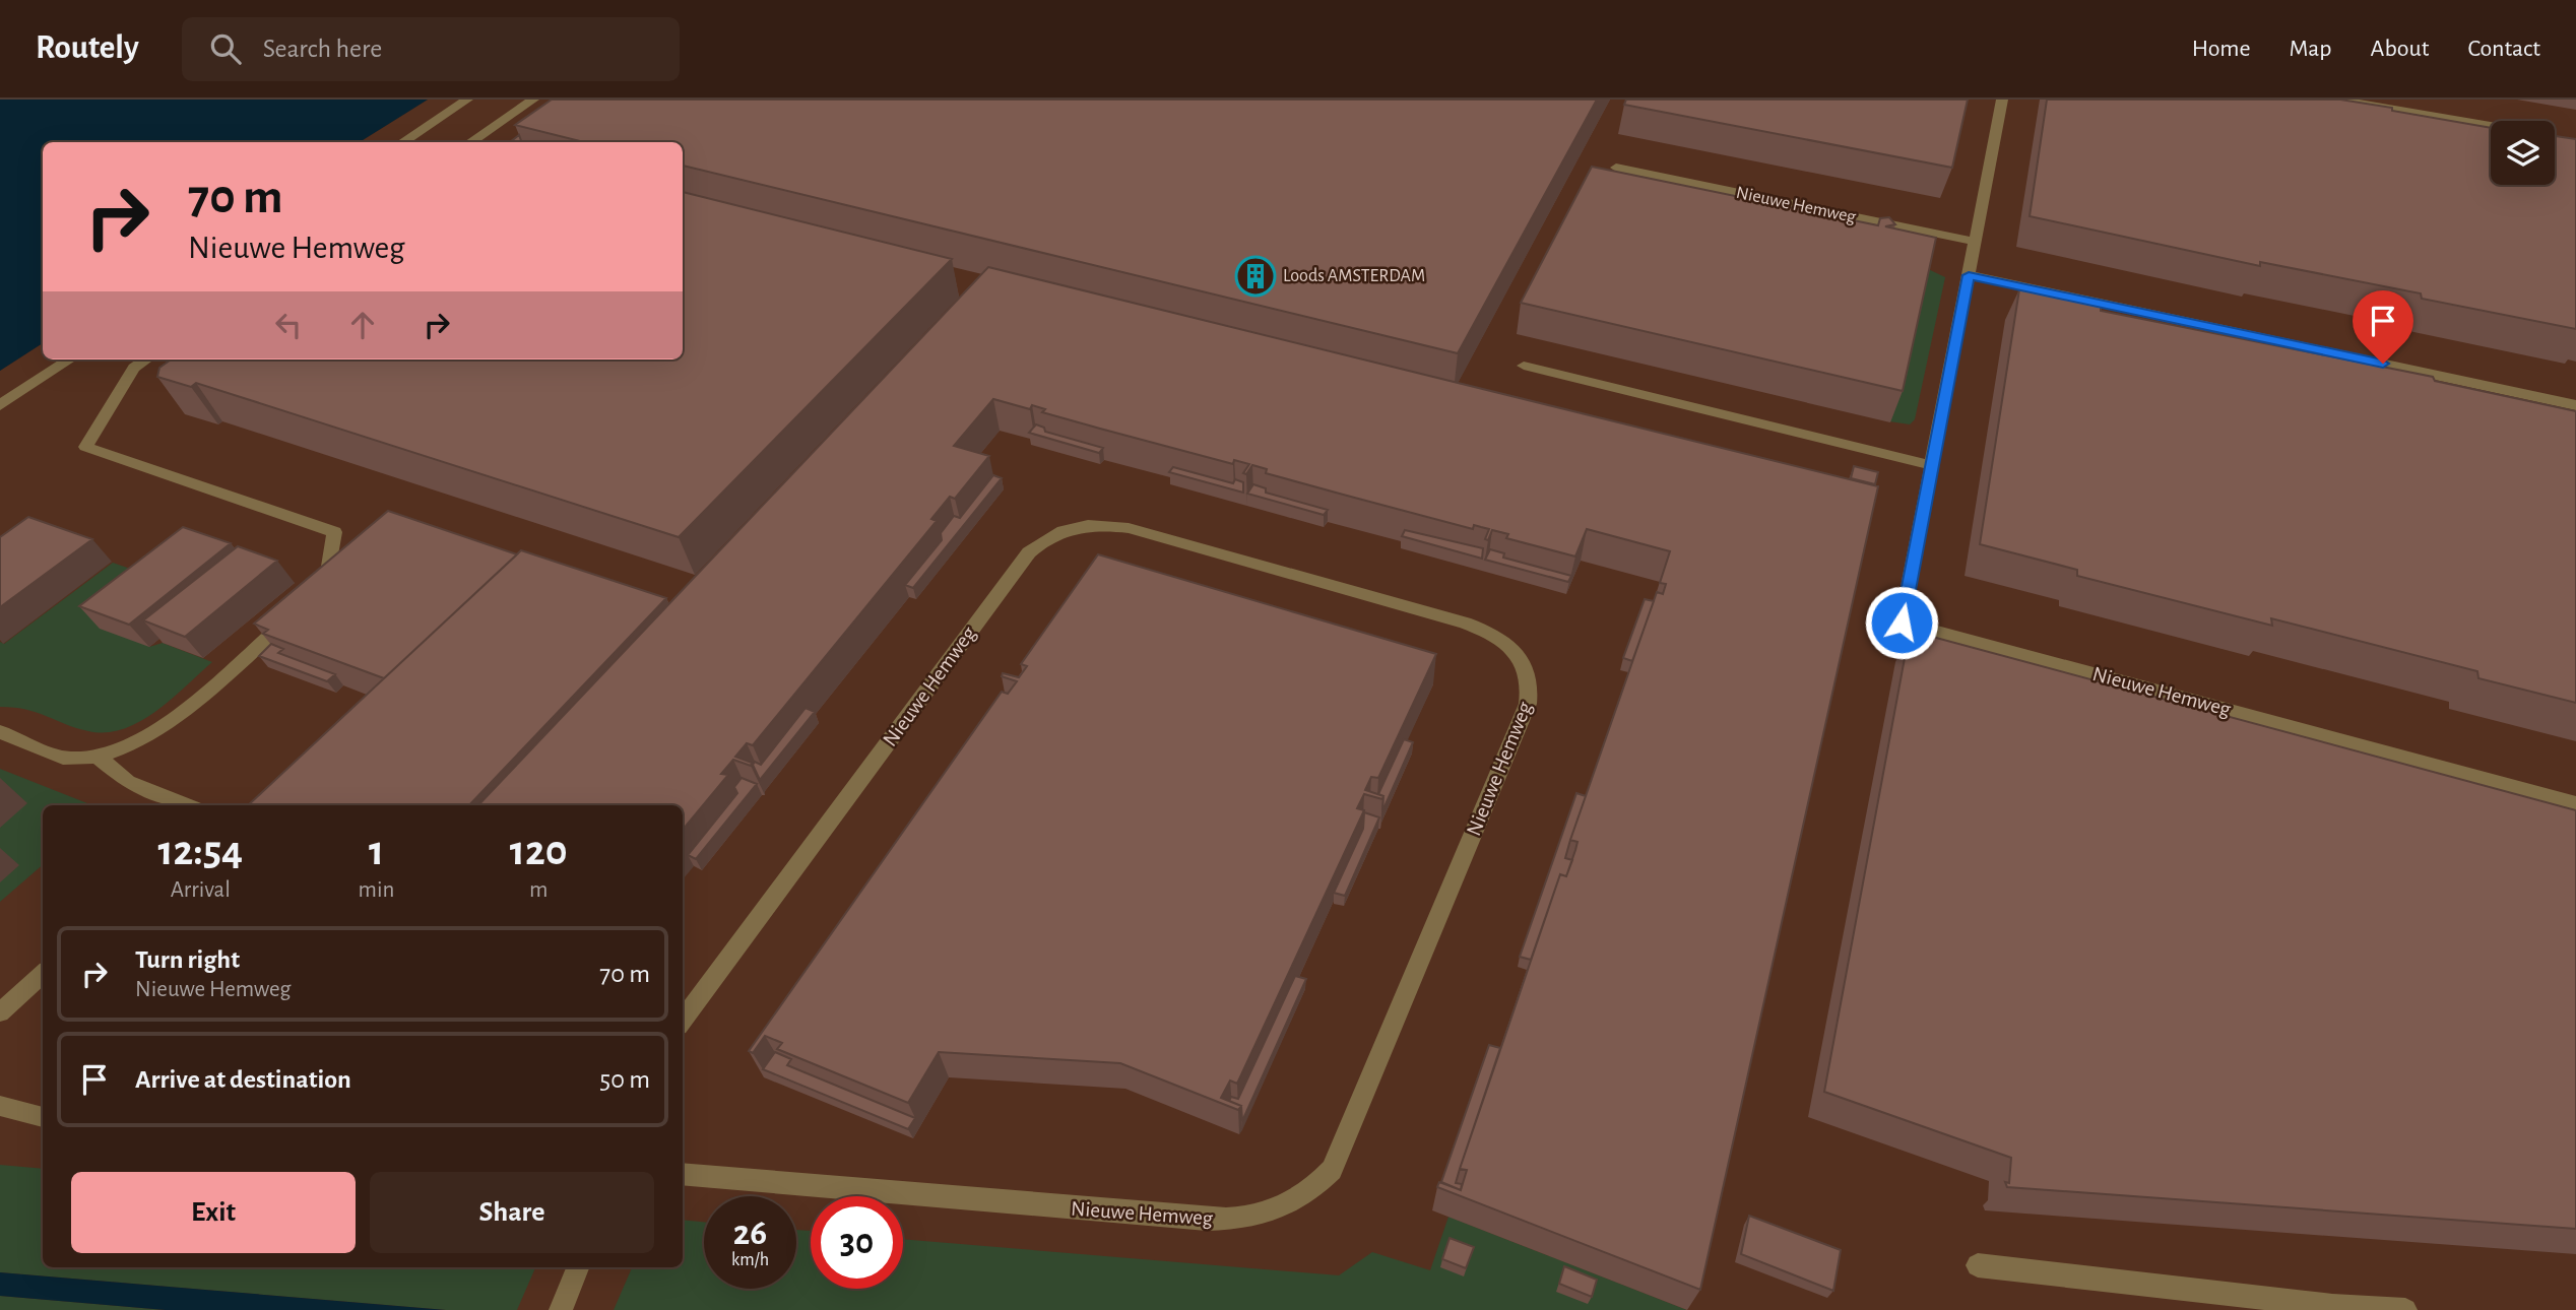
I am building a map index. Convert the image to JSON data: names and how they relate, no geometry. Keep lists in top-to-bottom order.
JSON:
{
  "streets": {
    "street": ["Nieuwe Hemweg"]
  },
  "places": {
    "building": ["Loods AMSTERDAM"]
  },
  "page": {
    "header": "Routely",
    "search": "Search here",
    "nav": [
      "Home",
      "Map",
      "About",
      "Contact"
    ],
    "turn": ["70 m", "Nieuwe Hemweg"],
    "eta": [
      "12:54",
      "Arrival",
      "1",
      "min",
      "120",
      "m"
    ],
    "list": [
      {
        "name": "Turn right",
        "note": "Nieuwe Hemweg",
        "value": "70 m"
      },
      {
        "name": "Arrive at destination",
        "value": "50 m"
      }
    ],
    "buttons": ["Exit", "Share"],
    "speed": "26 km/h",
    "limit": "30"
  }
}
